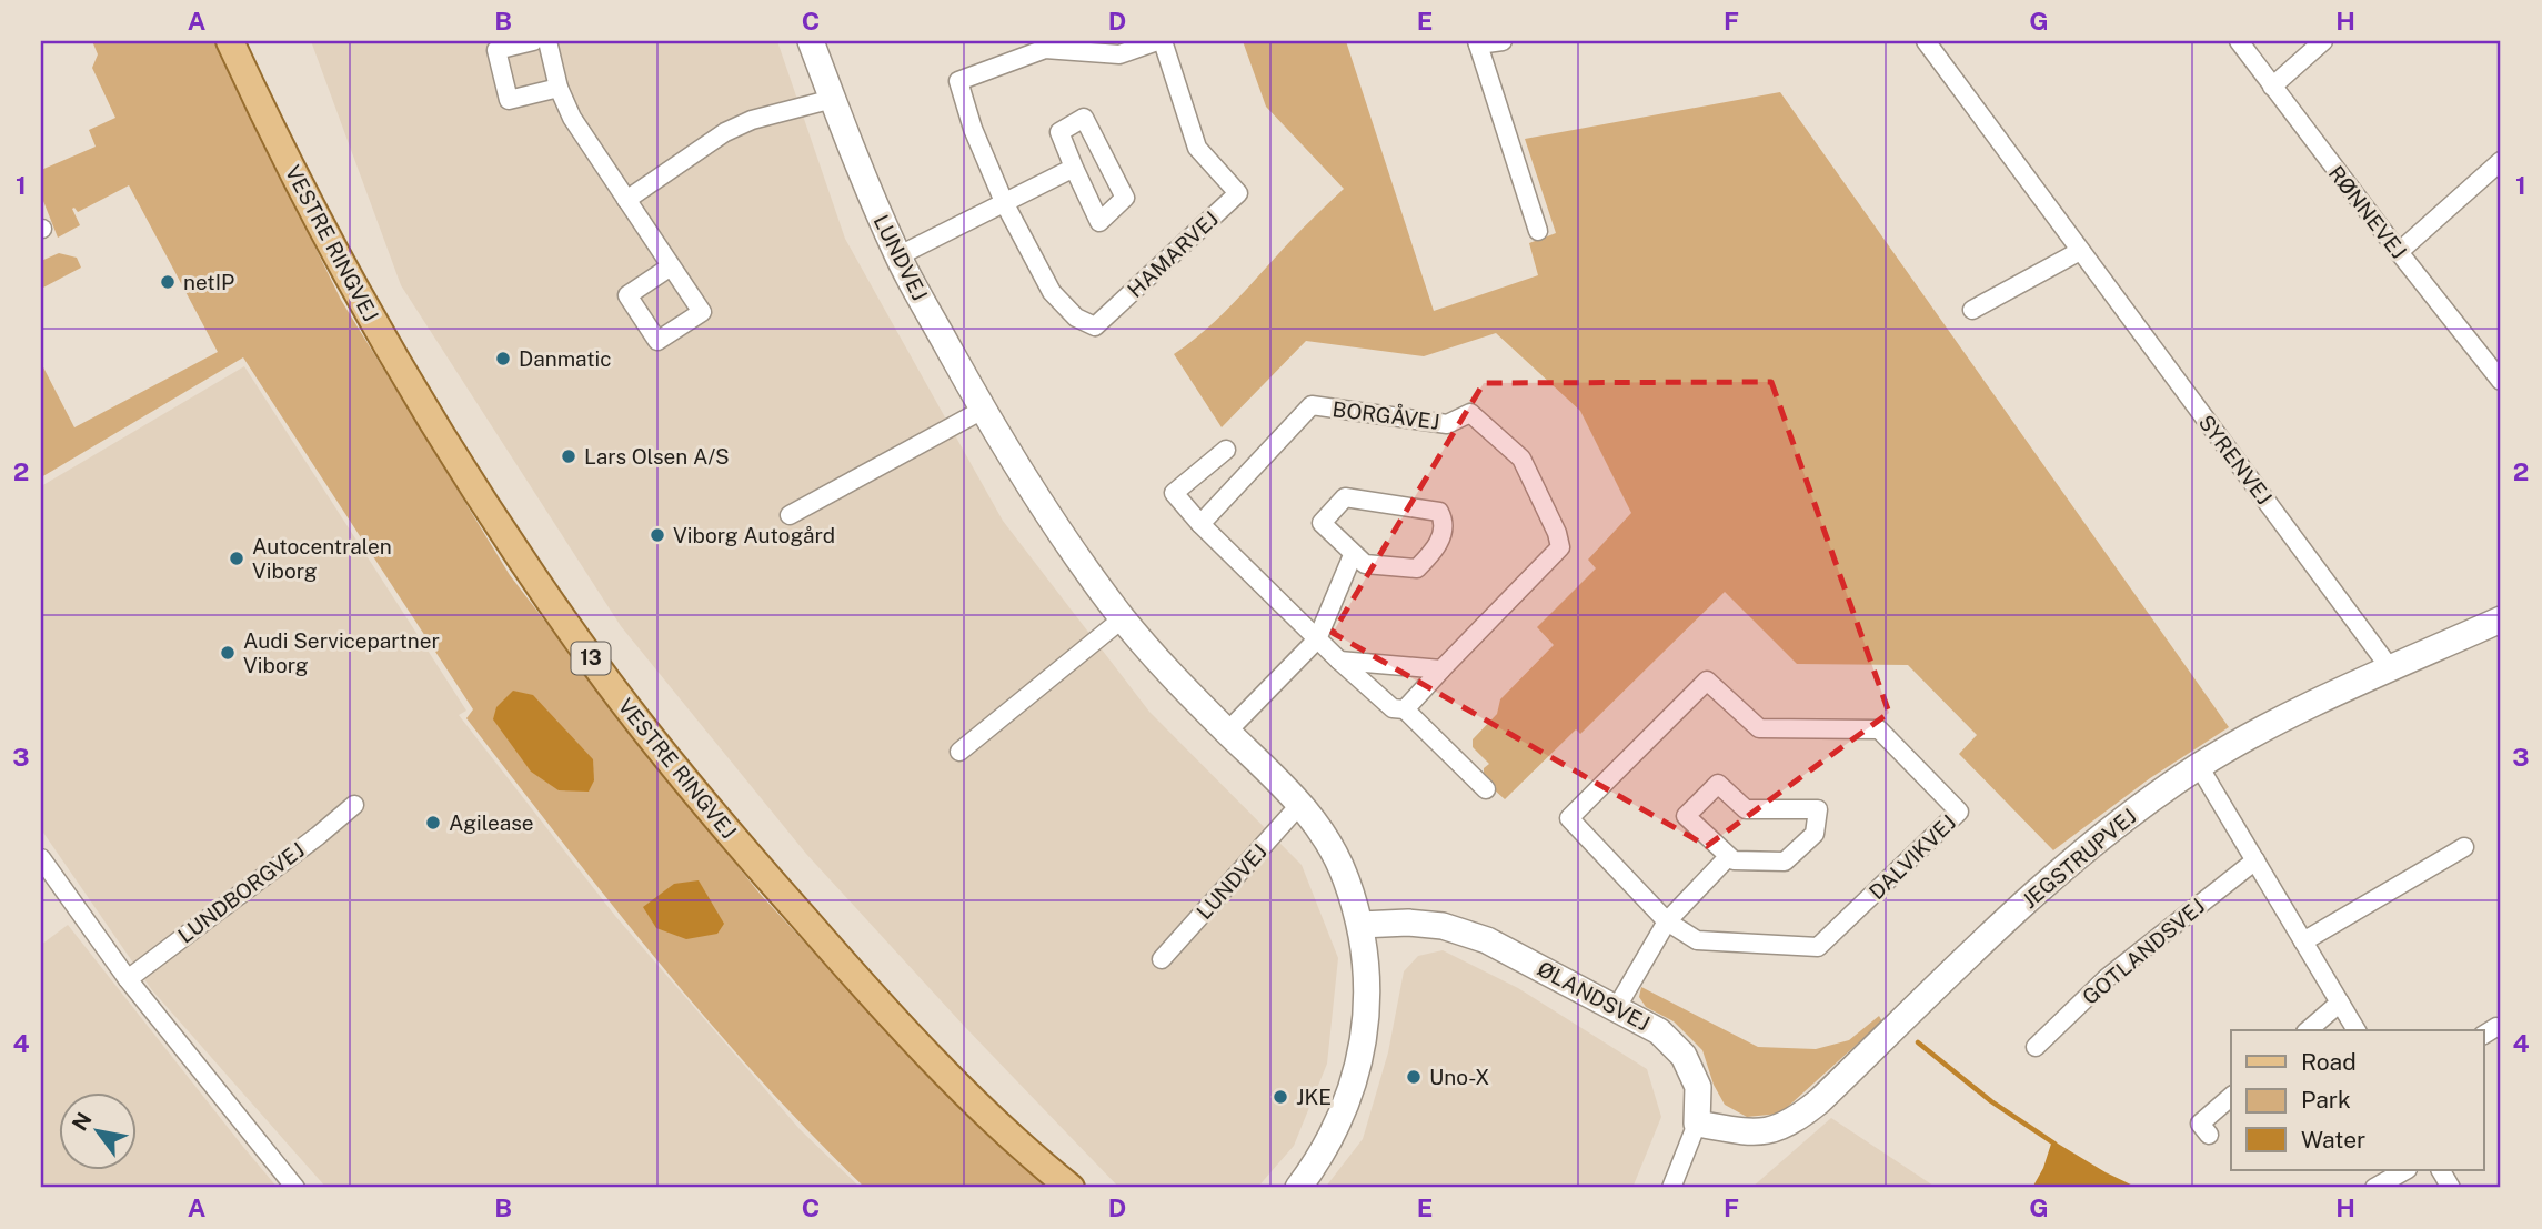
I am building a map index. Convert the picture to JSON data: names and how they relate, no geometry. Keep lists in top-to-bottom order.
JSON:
{
  "streets": {
    "main road": ["VESTRE RINGVEJ", "13"],
    "street": [
      "RØNNEVEJ",
      "HAMARVEJ",
      "LUNDVEJ",
      "BORGÅVEJ",
      "SYRENVEJ",
      "DALVIKVEJ",
      "JEGSTRUPVEJ",
      "LUNDBORGVEJ",
      "GOTLANDSVEJ",
      "ØLANDSVEJ"
    ]
  },
  "crossings": [
    ["LUNDVEJ", "ØLANDSVEJ"],
    ["SYRENVEJ", "JEGSTRUPVEJ"],
    ["JEGSTRUPVEJ", "ØLANDSVEJ"]
  ],
  "places": [
    "netIP",
    "Danmatic",
    "Lars Olsen A/S",
    "Viborg Autogård",
    "Autocentralen Viborg",
    "Audi Servicepartner Viborg",
    "Agilease",
    "Uno-X",
    "JKE"
  ],
  "legend": ["Road", "Park", "Water"],
  "north": "top left",
  "grid": {
    "columns": [
      "A",
      "B",
      "C",
      "D",
      "E",
      "F",
      "G",
      "H"
    ],
    "rows": [
      "1",
      "2",
      "3",
      "4"
    ]
  }
}
